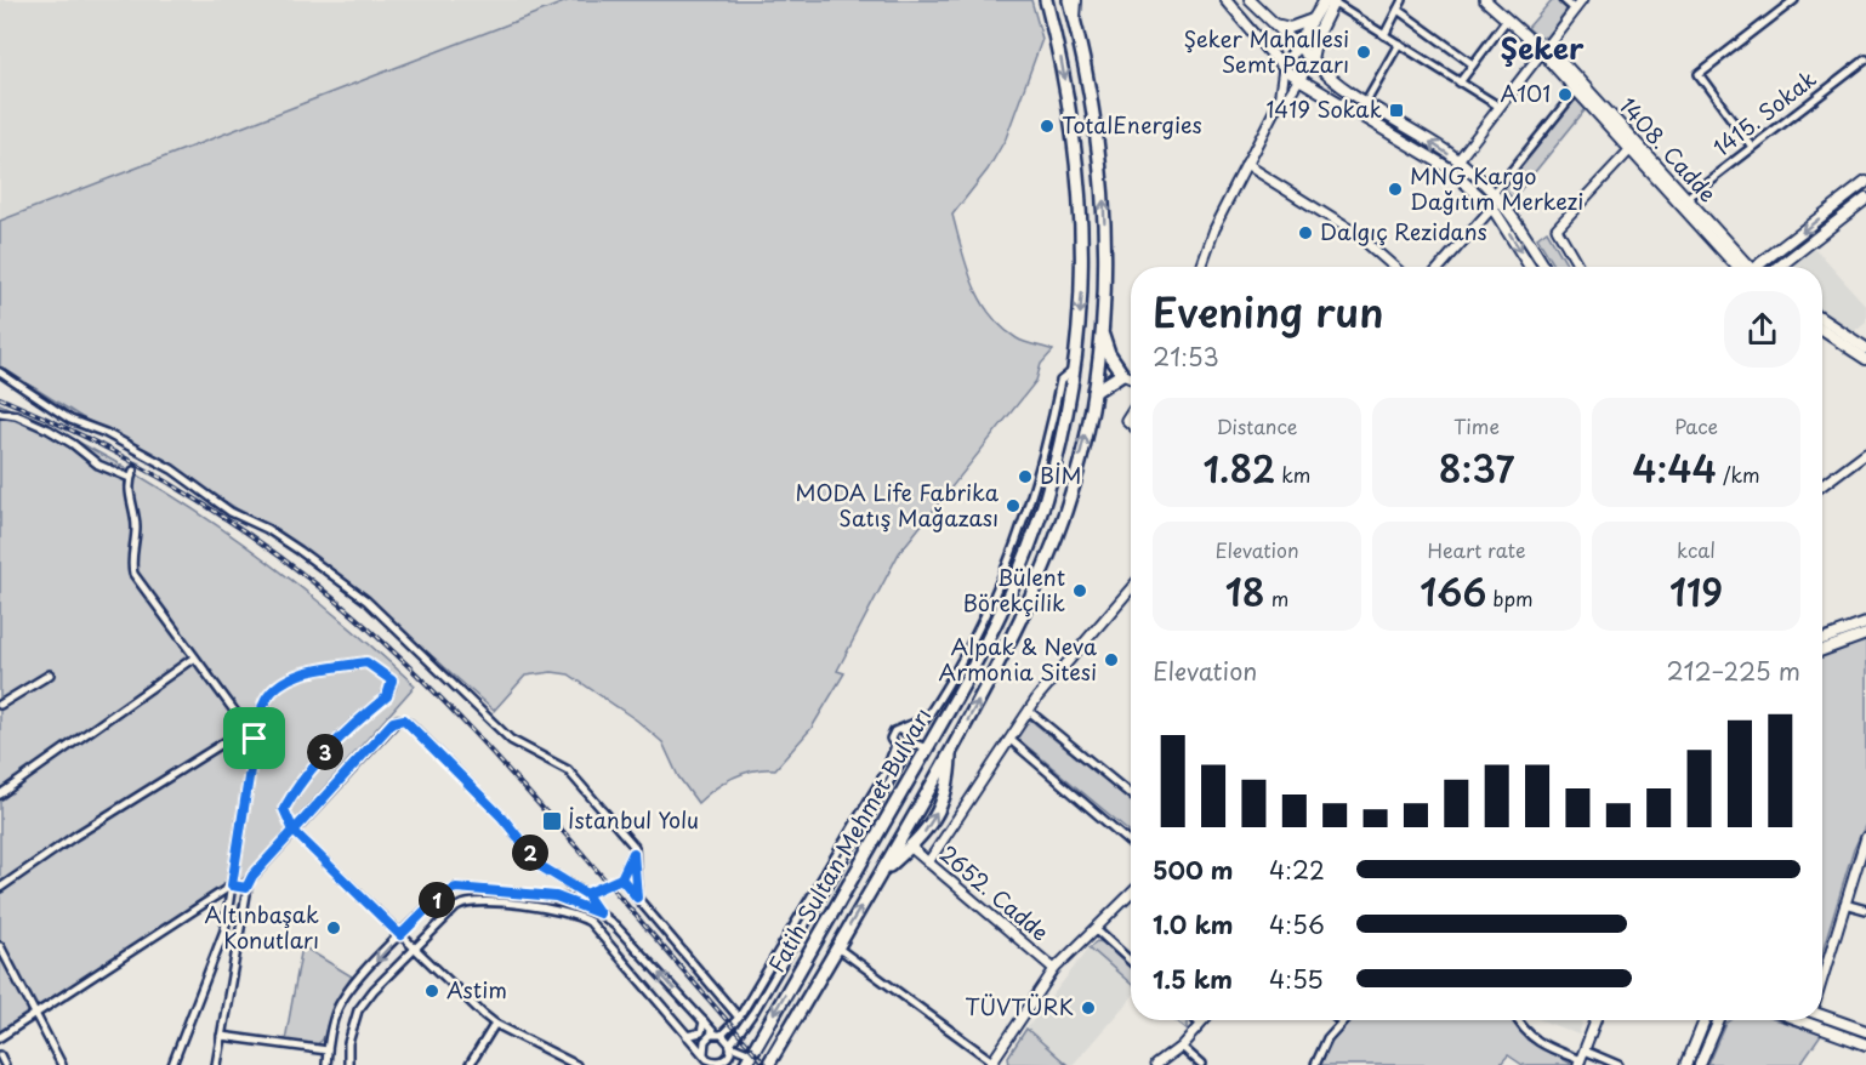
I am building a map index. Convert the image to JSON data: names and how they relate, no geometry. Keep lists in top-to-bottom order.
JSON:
{
  "streets": {
    "highway": ["Fatih Sultan Mehmet Bulvarı"],
    "main road": ["1408. Cadde"],
    "street": ["1415. Sokak", "2652. Cadde"]
  },
  "crossings": [
    ["1415. Sokak", "1408. Cadde"]
  ],
  "districts": ["Şeker"],
  "places": {
    "other": [
      "Şeker Mahallesi Semt Pazarı",
      "A101",
      "TotalEnergies",
      "MNG Kargo Dağıtım Merkezi",
      "Dalgıç Rezidans",
      "BİM",
      "MODA Life Fabrika Satış Mağazası",
      "Bülent Börekçilik",
      "Alpak & Neva Armonia Sitesi",
      "Altınbaşak Konutları",
      "Astim",
      "TÜVTÜRK"
    ],
    "transit": ["1419 Sokak", "İstanbul Yolu"]
  },
  "page": {
    "heading": ["Evening run", "21:53"],
    "stats": [
      ["Distance", "1.82 km"],
      ["Time", "8:37"],
      ["Pace", "4:44 /km"],
      ["Elevation", "18 m"],
      ["Heart rate", "166 bpm"],
      ["kcal", "119"]
    ],
    "chart": ["Elevation", "212–225 m"],
    "pins": ["3", "2", "1"],
    "list": [
      {
        "name": "500 m",
        "note": "4:22"
      },
      {
        "name": "1.0 km",
        "note": "4:56"
      },
      {
        "name": "1.5 km",
        "note": "4:55"
      }
    ]
  }
}
